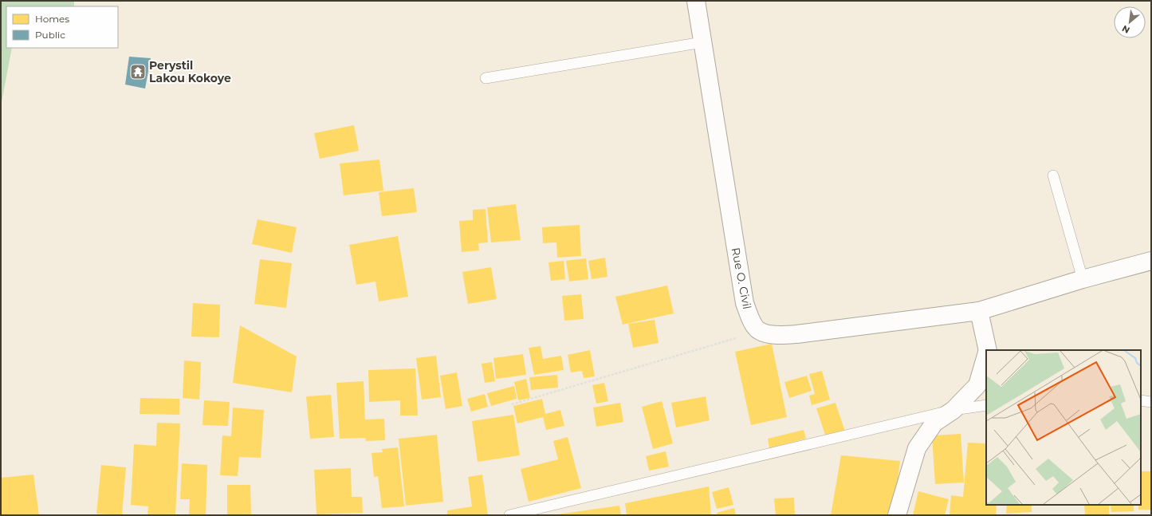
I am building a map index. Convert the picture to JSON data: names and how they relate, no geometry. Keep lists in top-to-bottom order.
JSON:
{
  "streets": {
    "street": ["Rue O. Civil"]
  },
  "places": {
    "temple": ["Perystil Lakou Kokoye"]
  },
  "legend": ["Homes", "Public"],
  "north": "bottom left"
}
